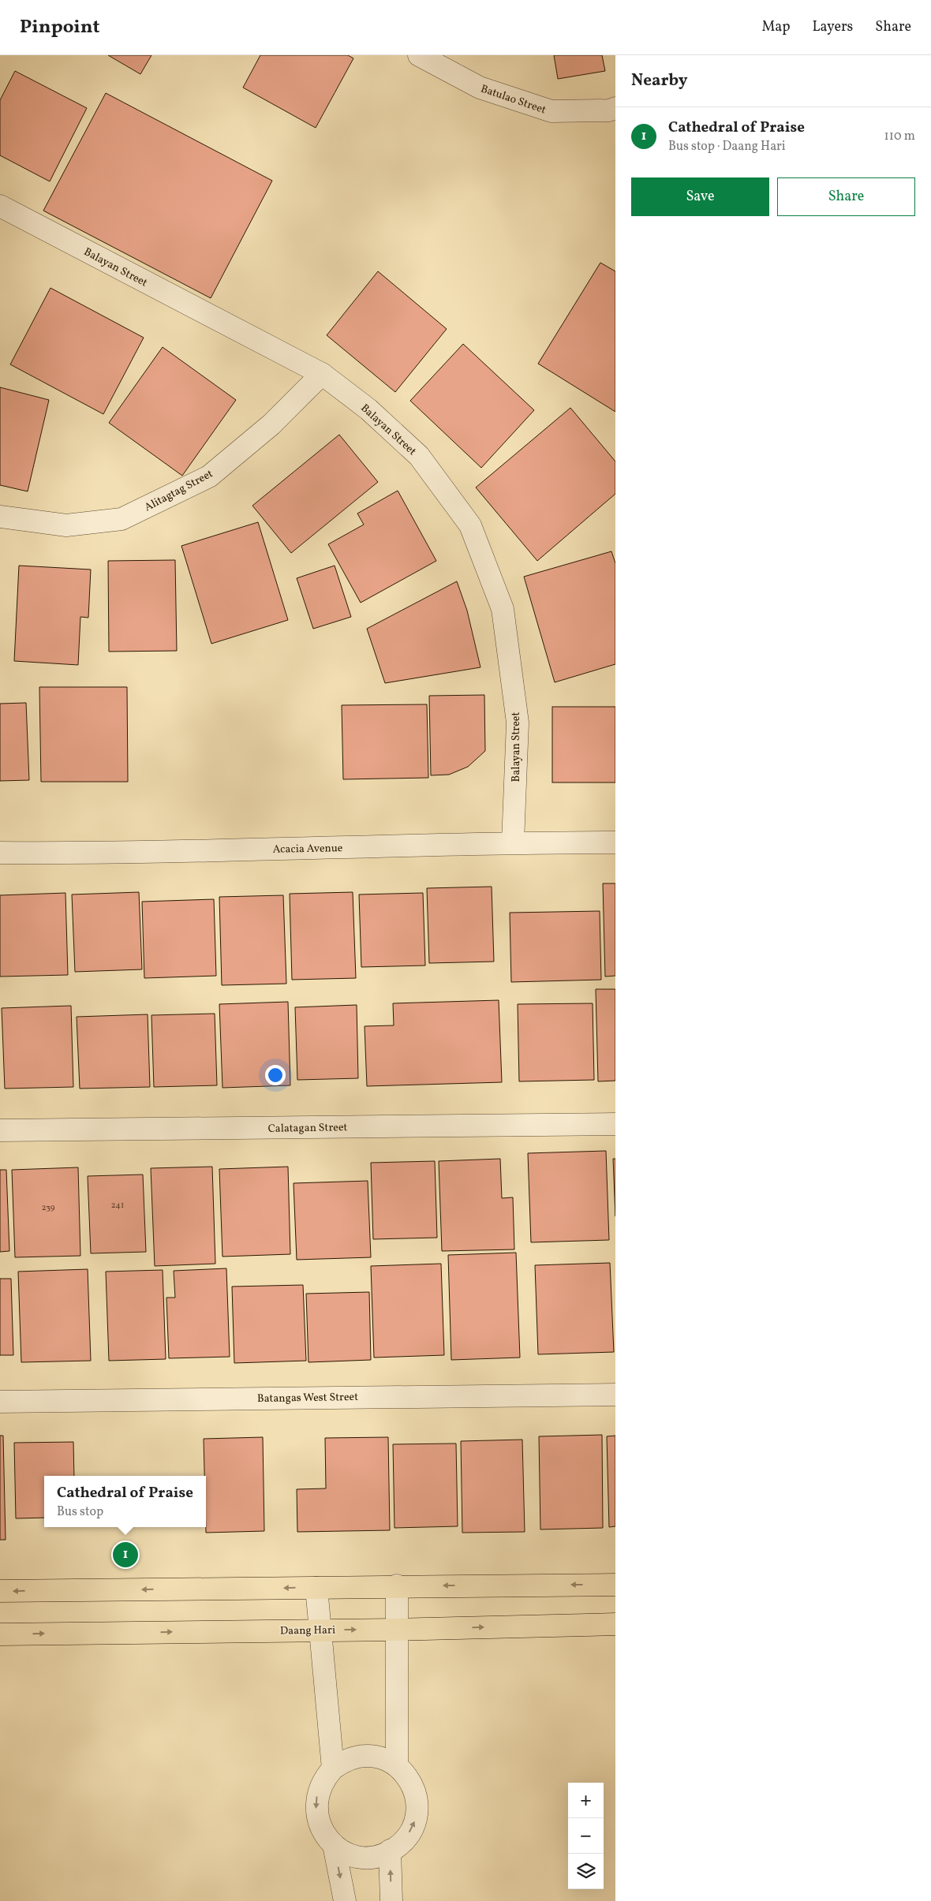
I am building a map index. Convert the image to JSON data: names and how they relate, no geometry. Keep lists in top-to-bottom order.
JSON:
{
  "streets": {
    "main road": ["Daang Hari"],
    "street": [
      "Batulao Street",
      "Balayan Street",
      "Alitagtag Street",
      "Acacia Avenue",
      "Calatagan Street",
      "Batangas West Street"
    ]
  },
  "crossings": [
    ["Balayan Street", "Alitagtag Street"],
    ["Balayan Street", "Acacia Avenue"]
  ],
  "house_numbers": ["241", "239"],
  "page": {
    "header": "Pinpoint",
    "nav": ["Map", "Layers", "Share"],
    "heading": "Nearby",
    "list": [
      {
        "mark": "1",
        "name": "Cathedral of Praise",
        "note": "Bus stop · Daang Hari",
        "value": "110 m"
      }
    ],
    "buttons": ["Save", "Share"],
    "popup": ["Cathedral of Praise", "Bus stop"],
    "pins": "1",
    "map_buttons": ["+", "−"]
  }
}
